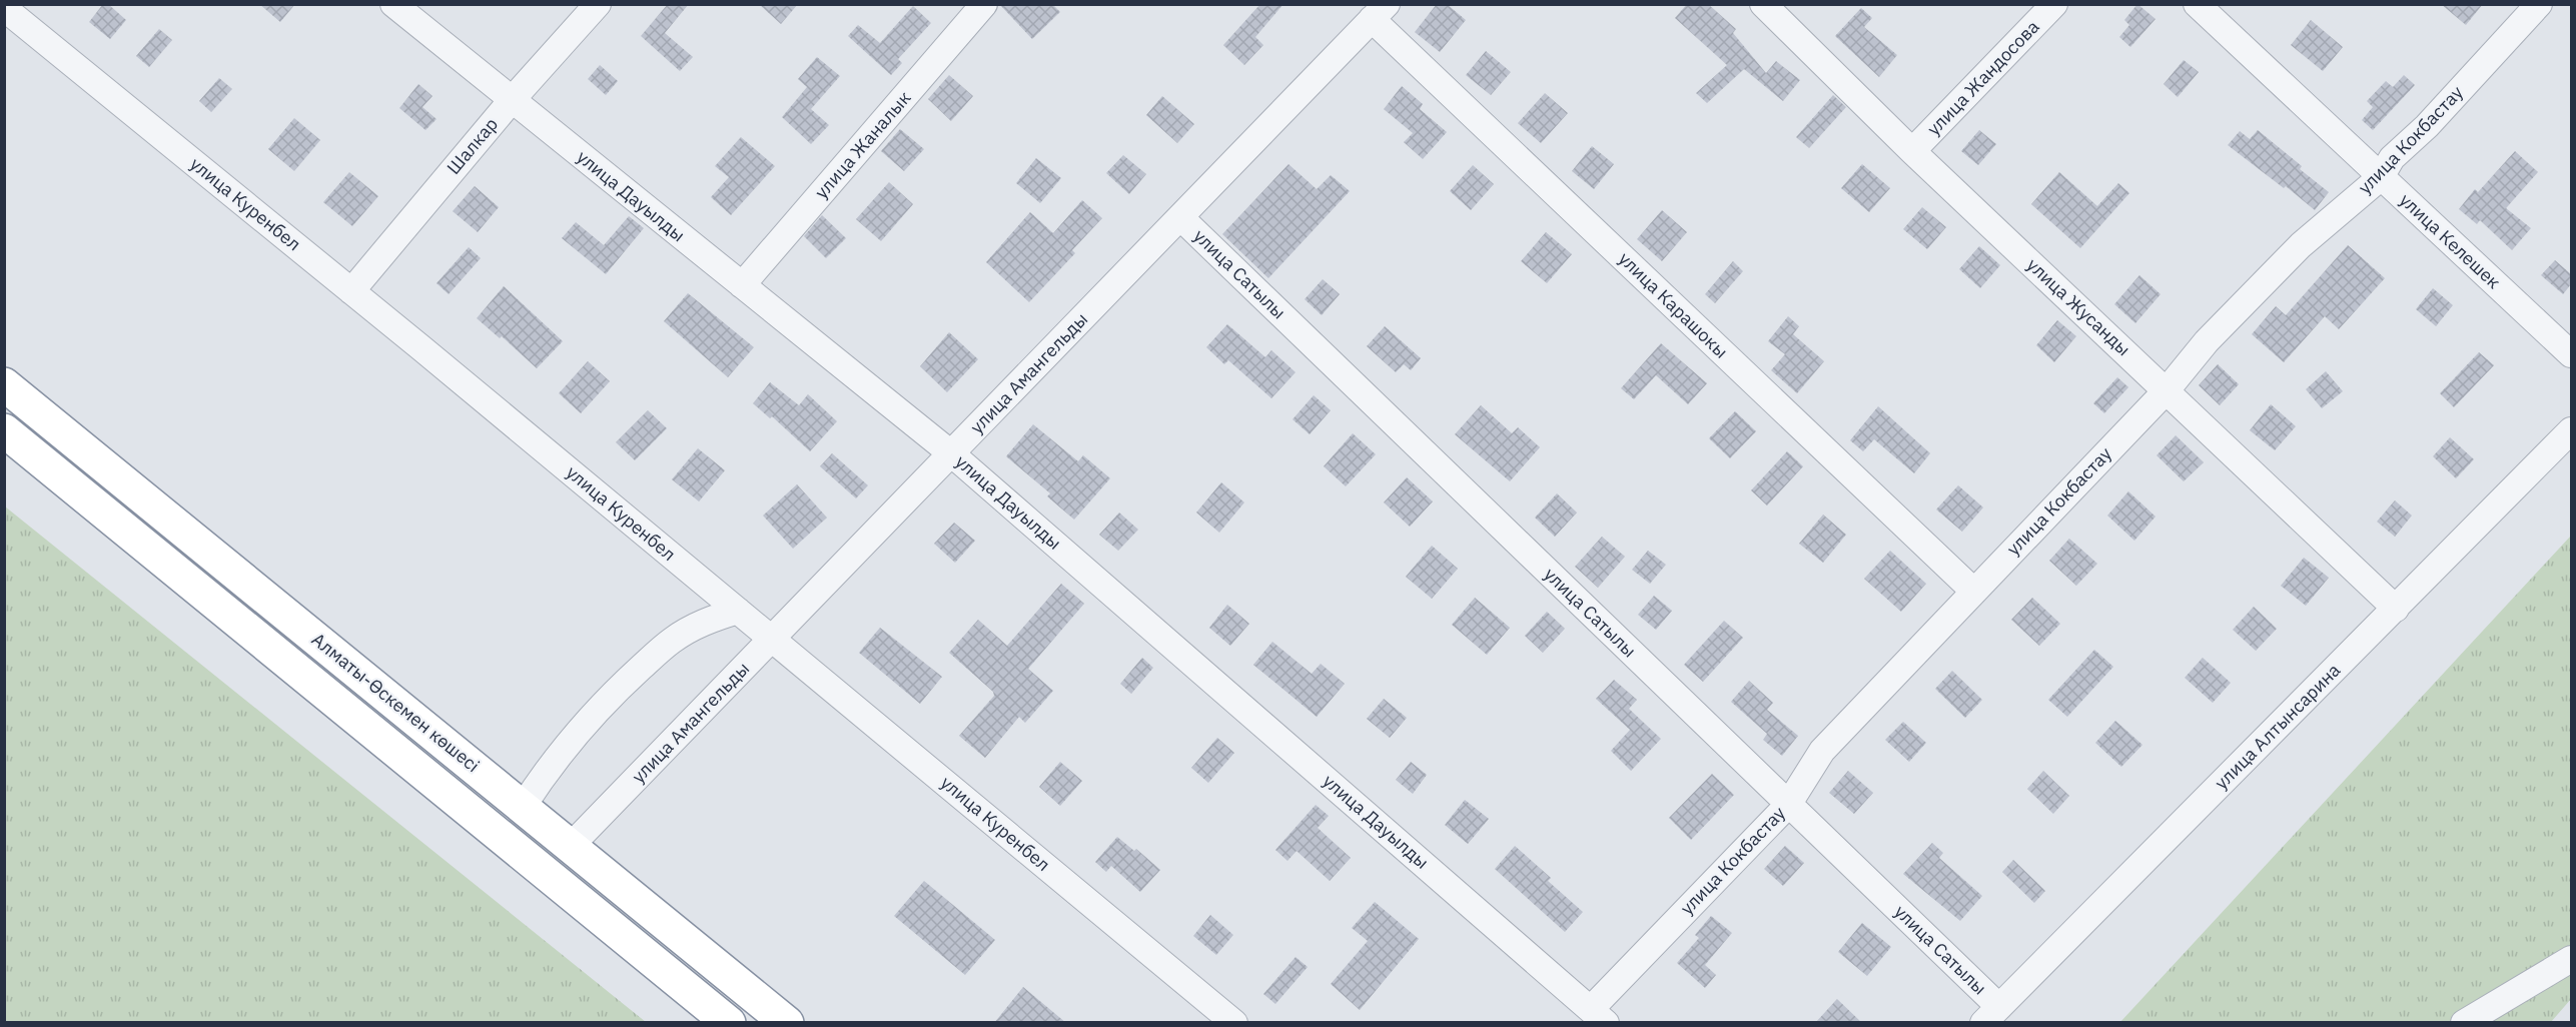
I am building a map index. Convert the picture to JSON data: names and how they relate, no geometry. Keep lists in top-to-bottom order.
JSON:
{
  "streets": {
    "highway": ["Алматы-Өскемен көшесі"],
    "street": [
      "улица Жандосова",
      "улица Кокбастау",
      "улица Жаналык",
      "Шалкар",
      "улица Дауылды",
      "улица Куренбел",
      "улица Келешек",
      "улица Сатылы",
      "улица Карашокы",
      "улица Жусанды",
      "улица Амангельды",
      "улица Алтынсарина"
    ]
  },
  "crossings": [
    ["улица Жандосова", "улица Жусанды"],
    ["улица Кокбастау", "улица Дауылды"],
    ["улица Кокбастау", "улица Келешек"],
    ["улица Кокбастау", "улица Сатылы"],
    ["улица Кокбастау", "улица Карашокы"],
    ["улица Кокбастау", "улица Жусанды"],
    ["улица Жаналык", "улица Дауылды"],
    ["Шалкар", "улица Дауылды"],
    ["Шалкар", "улица Куренбел"],
    ["улица Дауылды", "улица Амангельды"],
    ["улица Куренбел", "улица Амангельды"],
    ["улица Сатылы", "улица Амангельды"],
    ["улица Сатылы", "улица Алтынсарина"],
    ["улица Карашокы", "улица Амангельды"],
    ["улица Жусанды", "улица Алтынсарина"],
    ["улица Амангельды", "Алматы-Өскемен көшесі"]
  ]
}
